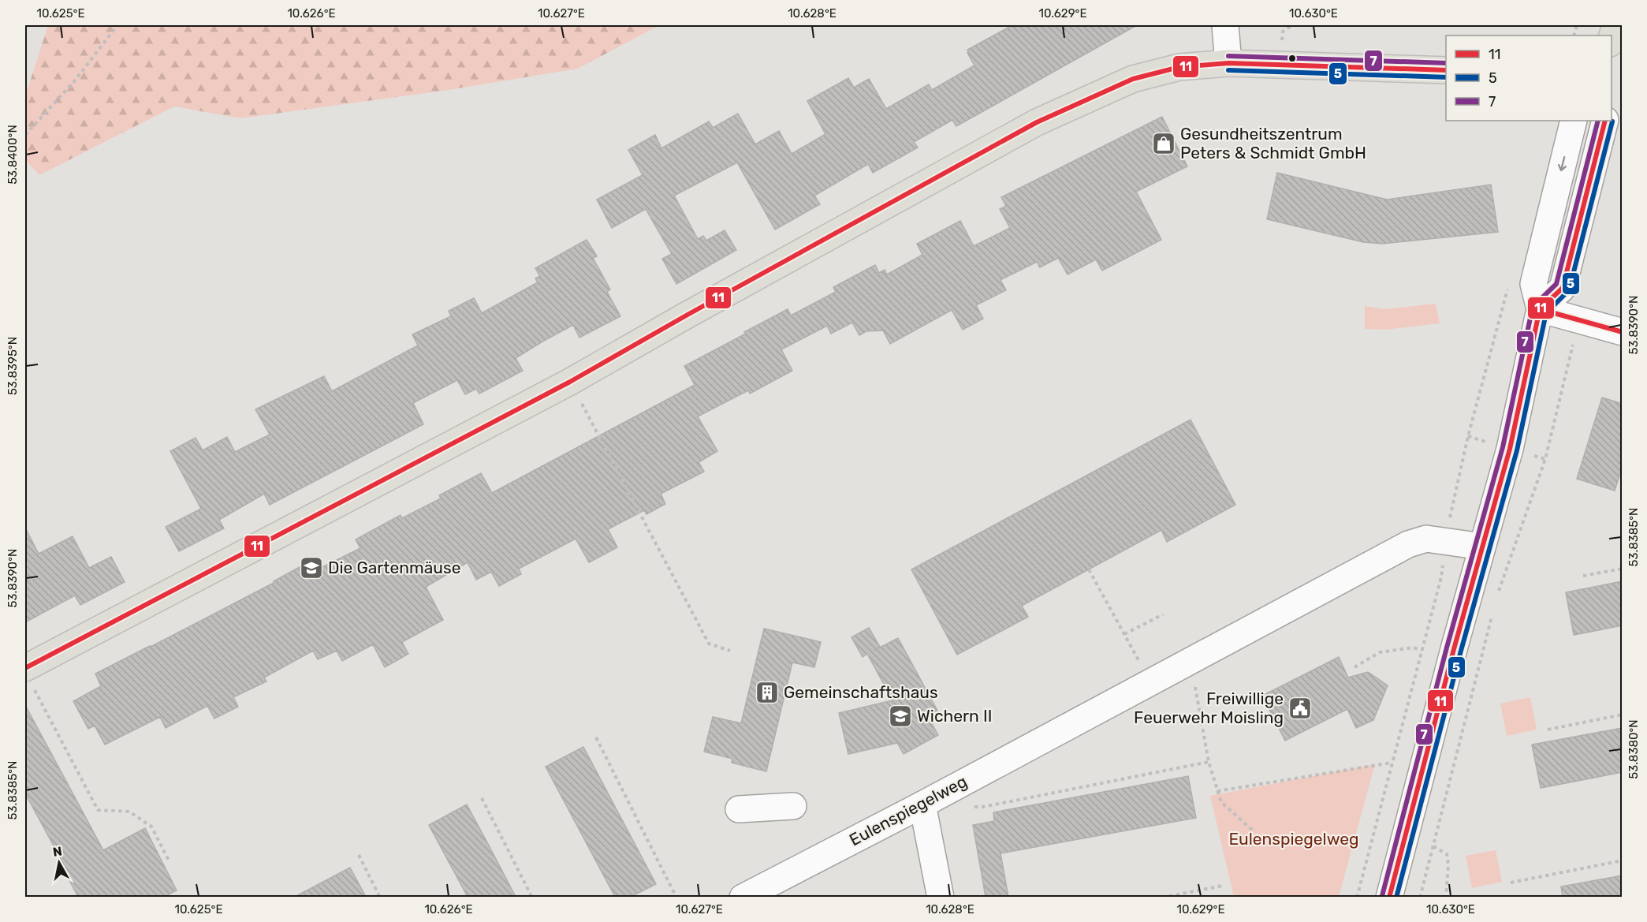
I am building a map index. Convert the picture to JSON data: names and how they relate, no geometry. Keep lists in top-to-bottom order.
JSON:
{
  "streets": {
    "street": ["Eulenspiegelweg"]
  },
  "parks": ["Eulenspiegelweg"],
  "places": {
    "shop": ["Gesundheitszentrum Peters & Schmidt GmbH"],
    "school or university": ["Die Gartenmäuse", "Wichern II"],
    "building": ["Gemeinschaftshaus"],
    "public building": ["Freiwillige Feuerwehr Moisling"]
  },
  "lines": ["transit line 7", "transit line 11", "transit line 5"],
  "legend": ["11", "5", "7"],
  "north": "top",
  "coordinates": [
    "10.625°E",
    "10.626°E",
    "10.627°E",
    "10.628°E",
    "10.629°E",
    "10.630°E",
    "53.8400°N",
    "53.8390°N",
    "53.8395°N",
    "53.8385°N",
    "53.8380°N"
  ]
}
